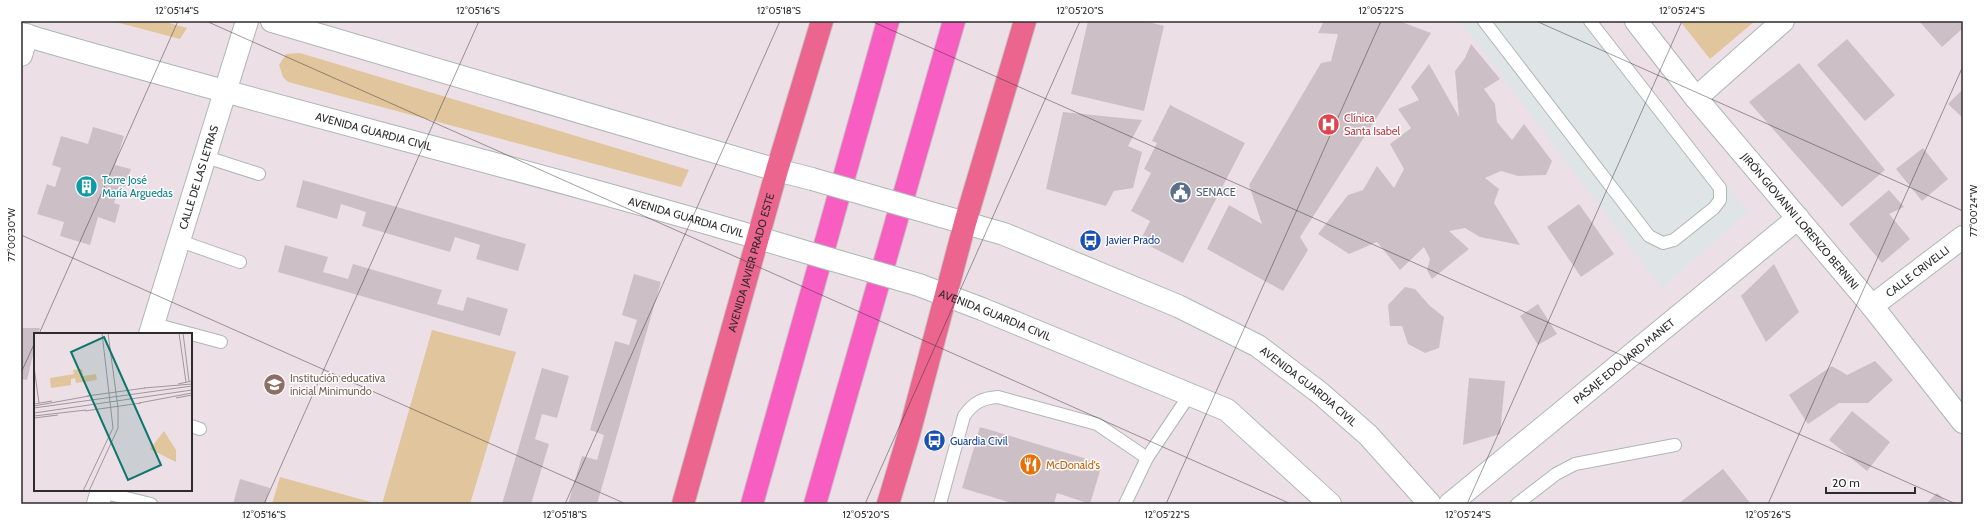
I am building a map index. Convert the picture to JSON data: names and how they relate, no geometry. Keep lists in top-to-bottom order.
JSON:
{
  "streets": {
    "main road": [
      "AVENIDA GUARDIA CIVIL",
      "CALLE DE LAS LETRAS",
      "JIRÓN GIOVANNI LORENZO BERNINI",
      "AVENIDA JAVIER PRADO ESTE",
      "CALLE CRIVELLI",
      "PASAJE EDOUARD MANET"
    ]
  },
  "crossings": [
    ["AVENIDA GUARDIA CIVIL", "CALLE DE LAS LETRAS"],
    ["AVENIDA GUARDIA CIVIL", "AVENIDA JAVIER PRADO ESTE"],
    ["JIRÓN GIOVANNI LORENZO BERNINI", "CALLE CRIVELLI"],
    ["JIRÓN GIOVANNI LORENZO BERNINI", "PASAJE EDOUARD MANET"]
  ],
  "places": {
    "hospital": ["Clínica Santa Isabel"],
    "building": ["Torre José María Arguedas"],
    "public building": ["SENACE"],
    "bus stop": ["Javier Prado", "Guardia Civil"],
    "school or university": ["Institución educativa inicial Minimundo"],
    "restaurant": ["McDonald's"]
  },
  "scale_bar": "20 m",
  "coordinates": [
    "12°05'14\"S",
    "12°05'16\"S",
    "12°05'18\"S",
    "12°05'20\"S",
    "12°05'22\"S",
    "12°05'24\"S",
    "77°00'24\"W",
    "77°00'30\"W",
    "12°05'26\"S"
  ]
}
